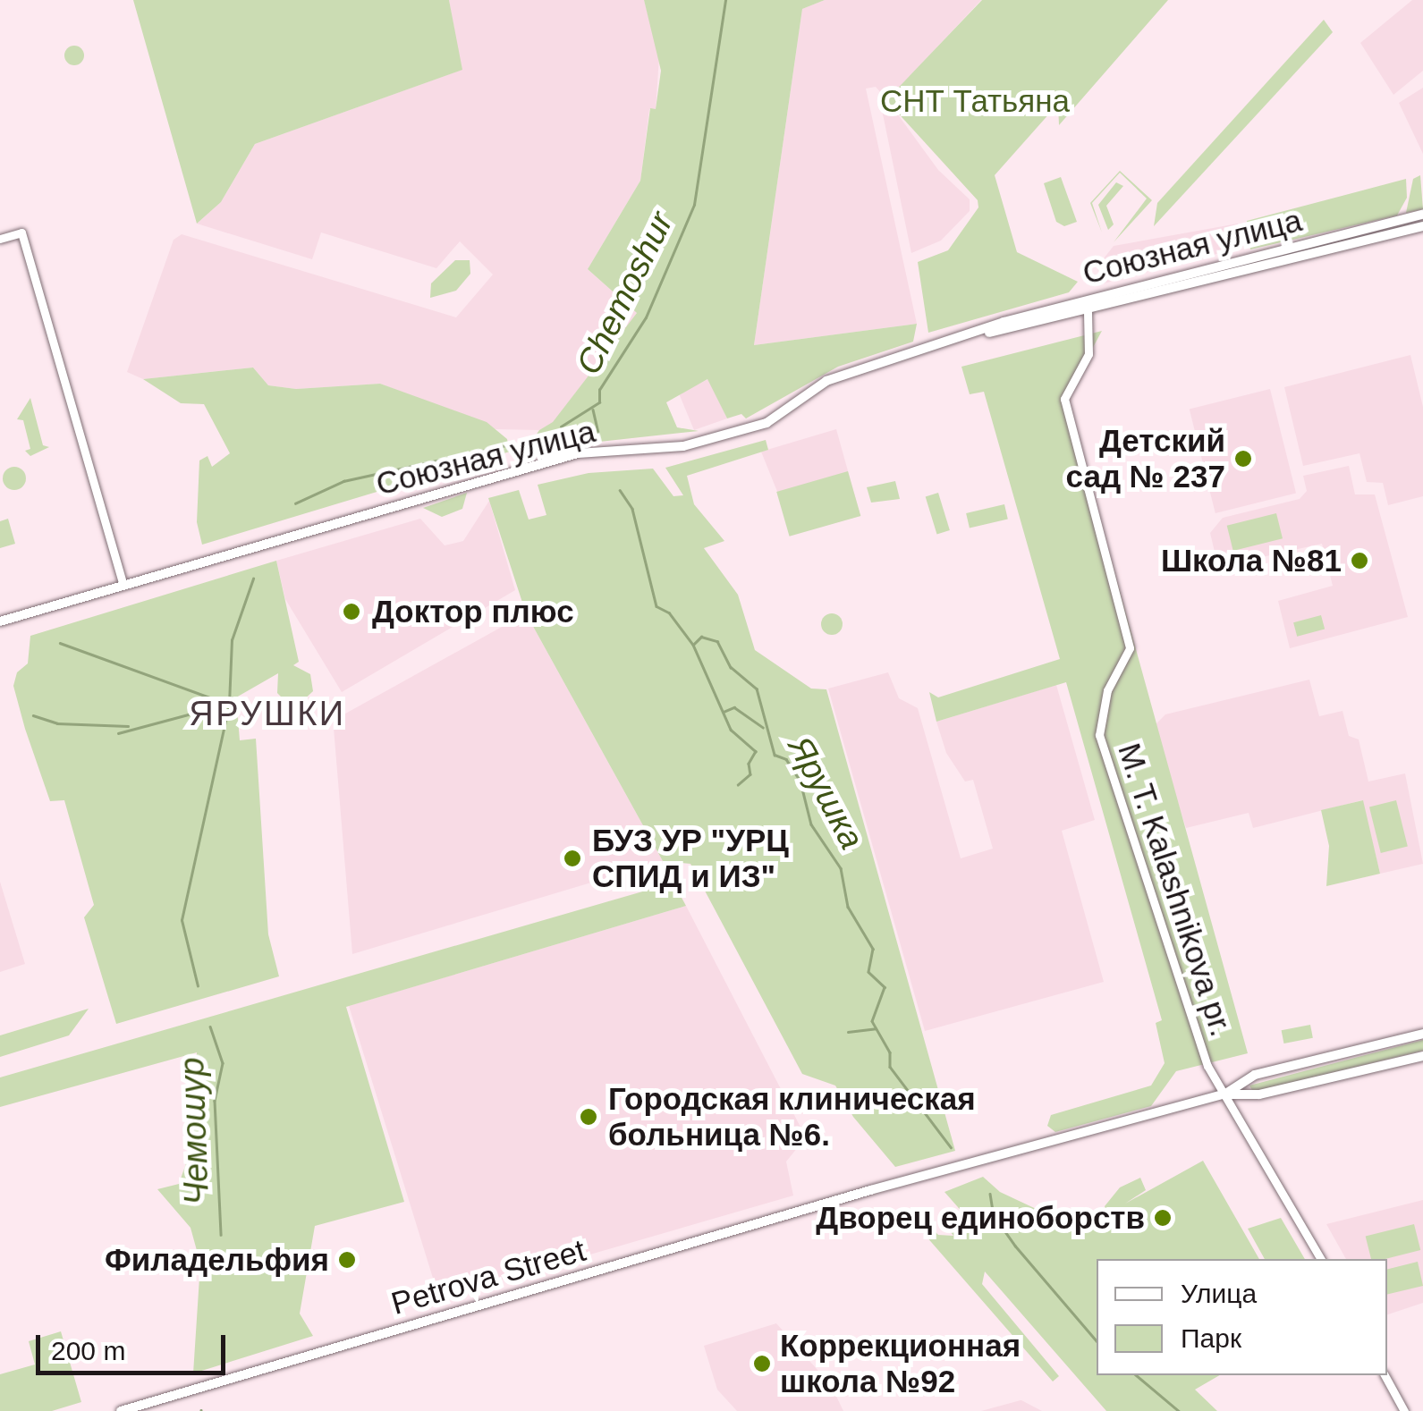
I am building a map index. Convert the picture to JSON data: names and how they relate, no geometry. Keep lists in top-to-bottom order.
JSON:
{
  "streets": {
    "main road": ["Союзная улица", "Petrova Street"],
    "street": ["M. T. Kalashnikova pr."]
  },
  "crossings": [
    ["Союзная улица", "M. T. Kalashnikova pr."],
    ["M. T. Kalashnikova pr.", "Petrova Street"]
  ],
  "districts": ["ЯРУШКИ"],
  "water": ["Chemoshur", "Ярушка", "Чемошур"],
  "parks": ["СНТ Татьяна"],
  "places": [
    "Детский сад № 237",
    "Школа №81",
    "Доктор плюс",
    "БУЗ УР \"УРЦ СПИД и ИЗ\"",
    "Городская клиническая больница №6.",
    "Дворец единоборств",
    "Филадельфия",
    "Коррекционная школа №92"
  ],
  "legend": ["Улица", "Парк"],
  "scale_bar": "200 m"
}
